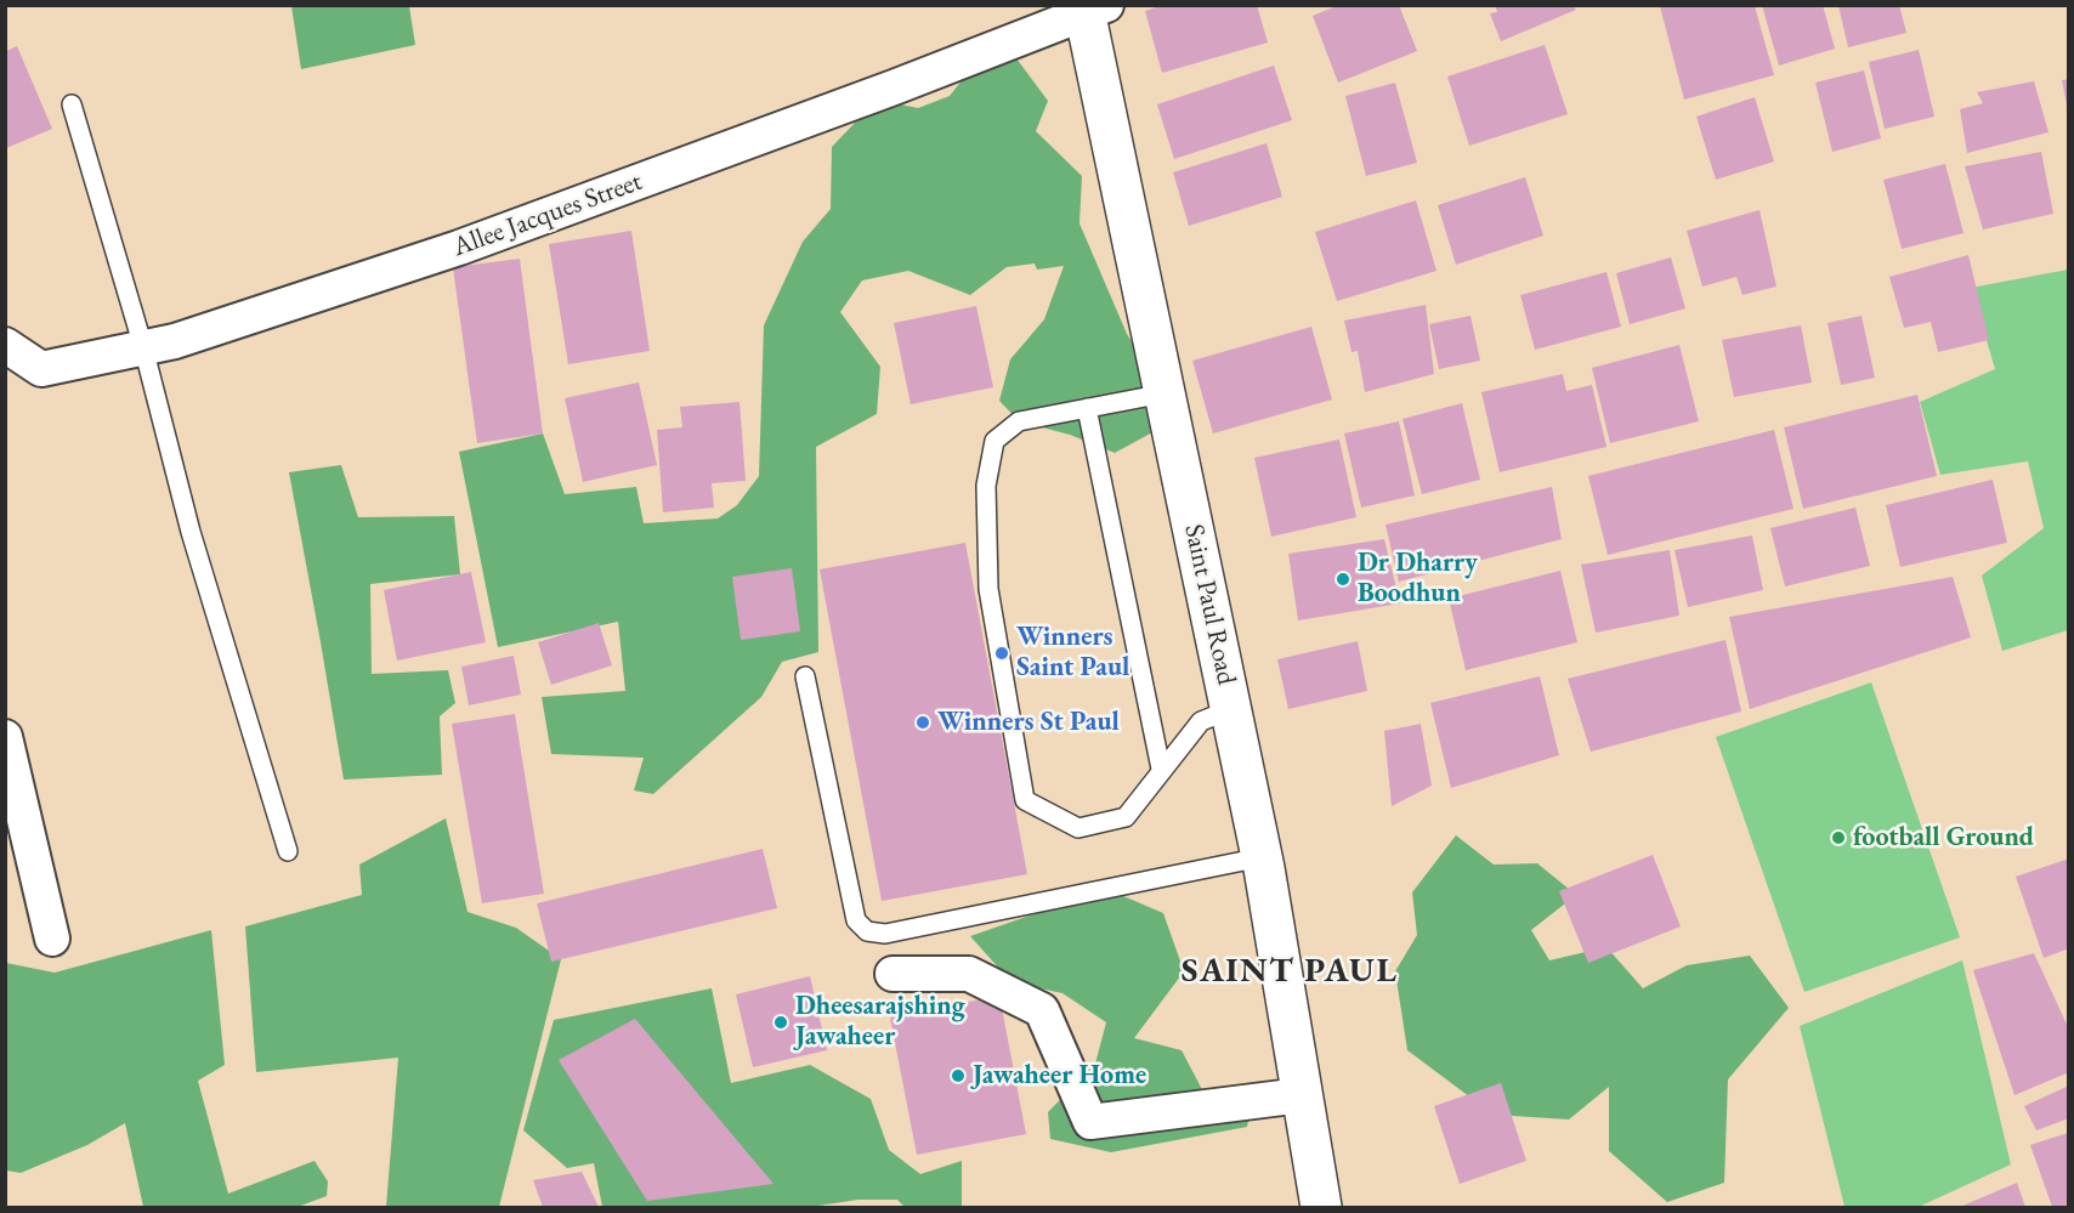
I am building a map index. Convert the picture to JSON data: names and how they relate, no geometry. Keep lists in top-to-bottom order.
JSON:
{
  "streets": {
    "main road": ["Saint Paul Road"],
    "street": ["Allee Jacques Street"]
  },
  "crossings": [
    ["Allee Jacques Street", "Saint Paul Road"]
  ],
  "districts": ["SAINT PAUL"],
  "places": [
    "Dr Dharry Boodhun",
    "Winners Saint Paul",
    "Winners St Paul",
    "football Ground",
    "Dheesarajshing Jawaheer",
    "Jawaheer Home"
  ]
}
